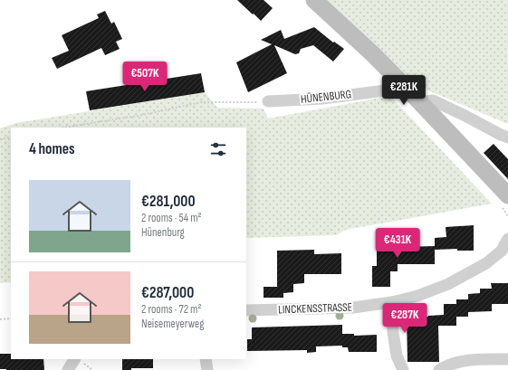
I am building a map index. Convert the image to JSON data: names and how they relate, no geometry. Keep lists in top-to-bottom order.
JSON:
{
  "streets": {
    "street": ["HÜNENBURG", "LINCKENSSTRASSE"]
  },
  "page": {
    "price": [
      "€507K",
      "€281K",
      "€431K",
      "€287K"
    ],
    "heading": "4 homes",
    "list": [
      {
        "name": "€281,000",
        "note": "2 rooms · 54 m² · Hünenburg"
      },
      {
        "name": "€287,000",
        "note": "2 rooms · 72 m² · Neisemeyerweg"
      }
    ]
  }
}
